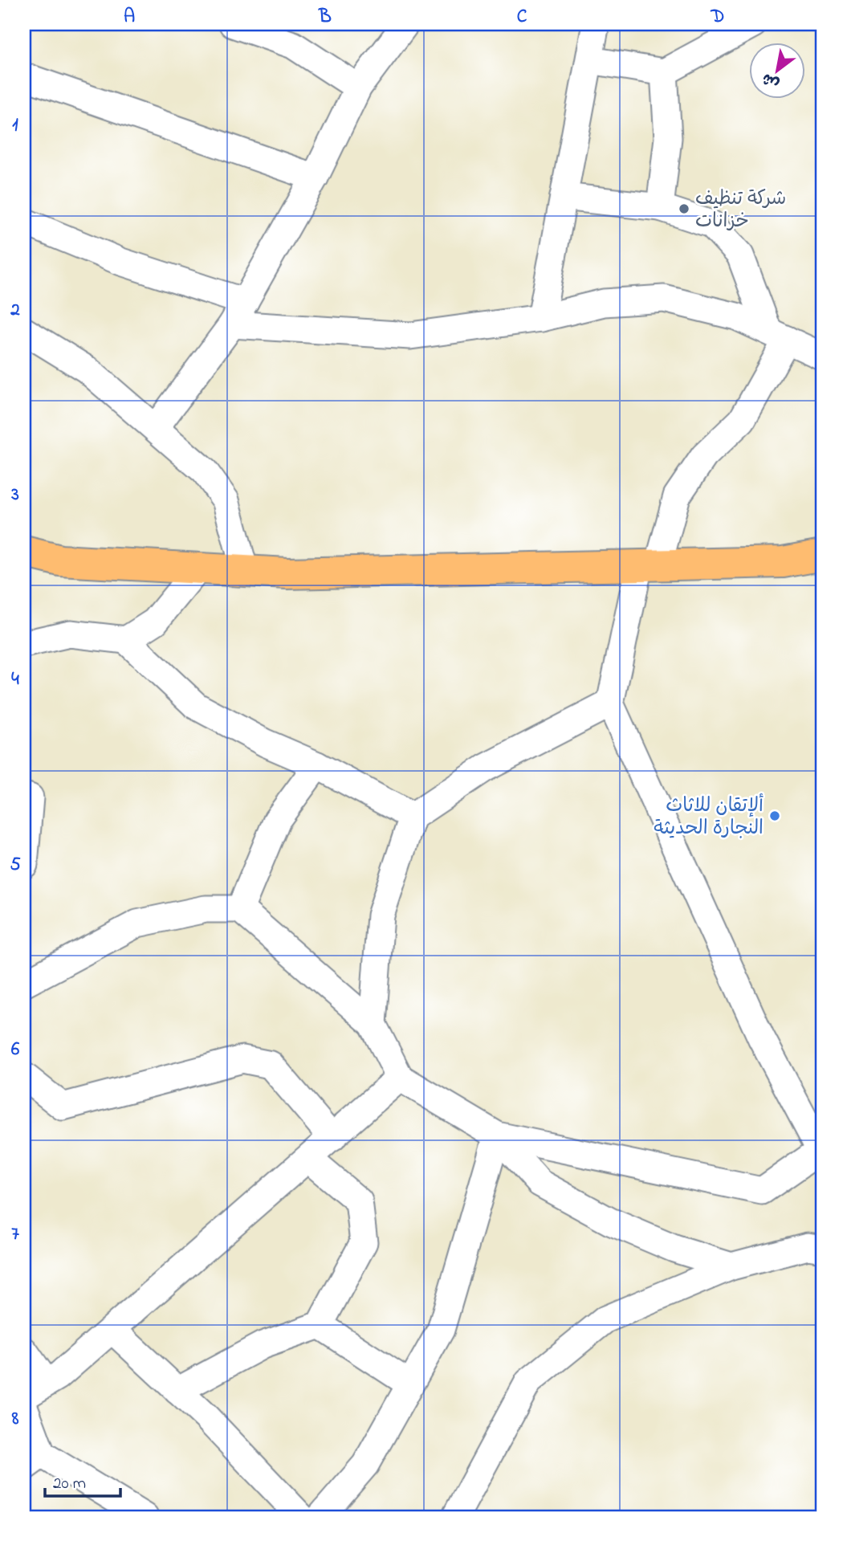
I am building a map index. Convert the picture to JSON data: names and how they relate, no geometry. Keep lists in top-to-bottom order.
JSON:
{
  "places": ["شركة تنظيف خزانات", "ألإتقان للاثاث النجارة الحديثة"],
  "scale_bar": "20 m",
  "north": "bottom left",
  "grid": {
    "columns": [
      "A",
      "B",
      "C",
      "D"
    ],
    "rows": [
      "1",
      "2",
      "3",
      "4",
      "5",
      "6",
      "7",
      "8"
    ]
  }
}
